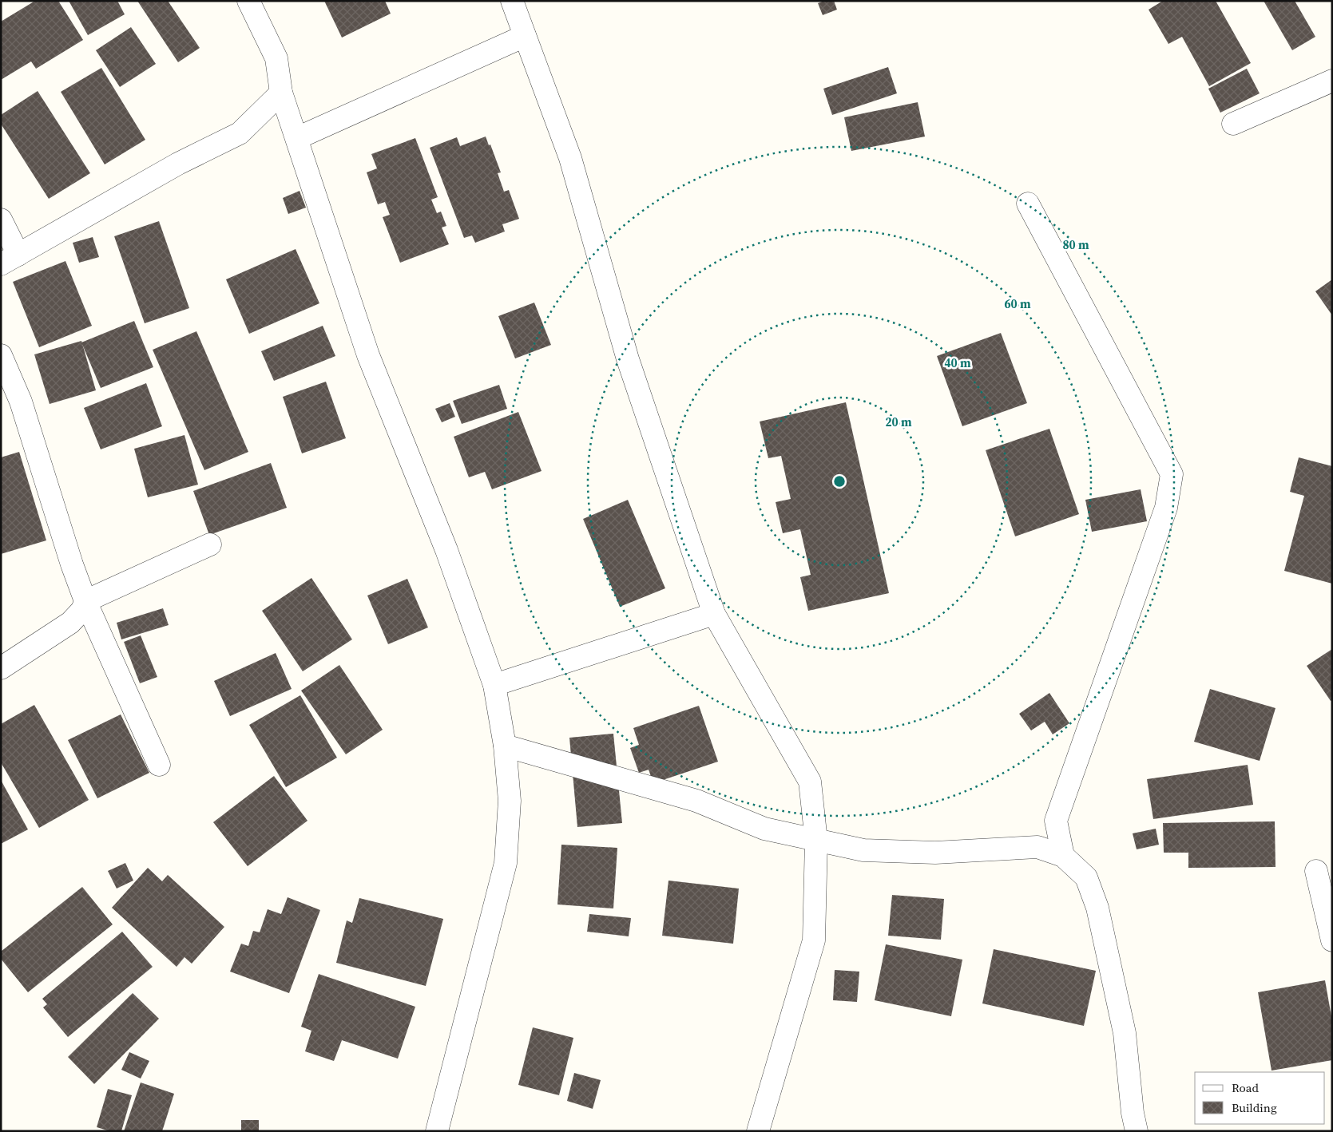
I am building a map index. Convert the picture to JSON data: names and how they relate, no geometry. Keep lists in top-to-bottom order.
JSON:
{
  "legend": ["Road", "Building"],
  "rings": [
    "80 m",
    "60 m",
    "40 m",
    "20 m"
  ]
}
